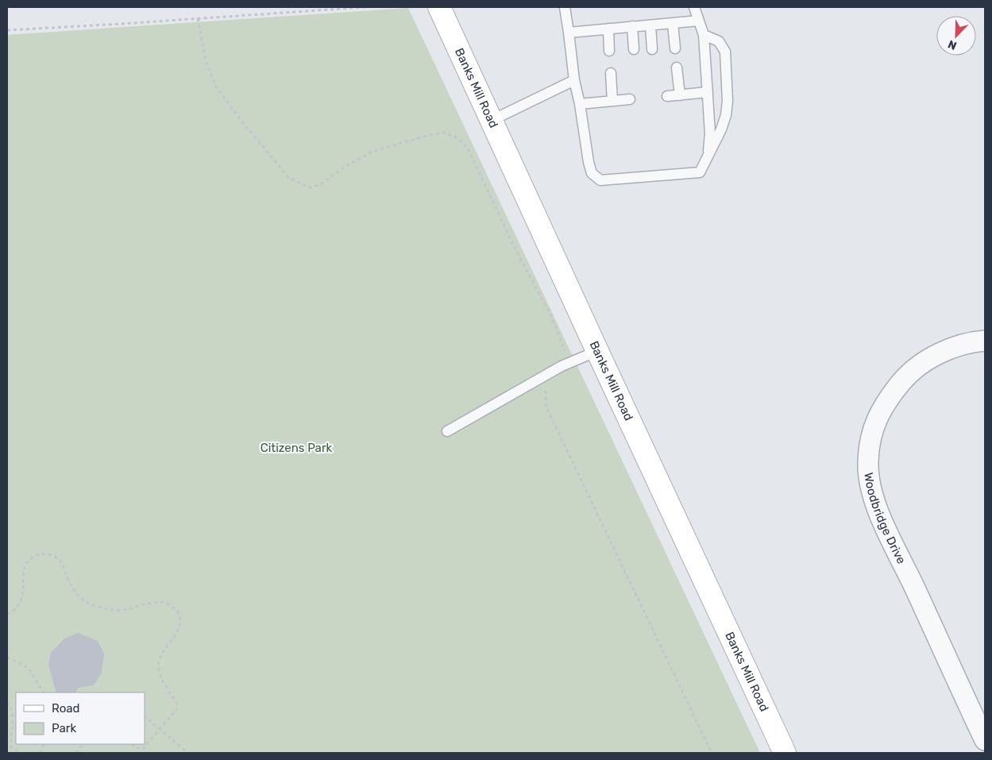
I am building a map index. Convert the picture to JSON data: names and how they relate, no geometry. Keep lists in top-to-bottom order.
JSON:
{
  "streets": {
    "street": ["Banks Mill Road", "Woodbridge Drive"]
  },
  "parks": ["Citizens Park"],
  "legend": ["Road", "Park"],
  "north": "bottom left"
}
